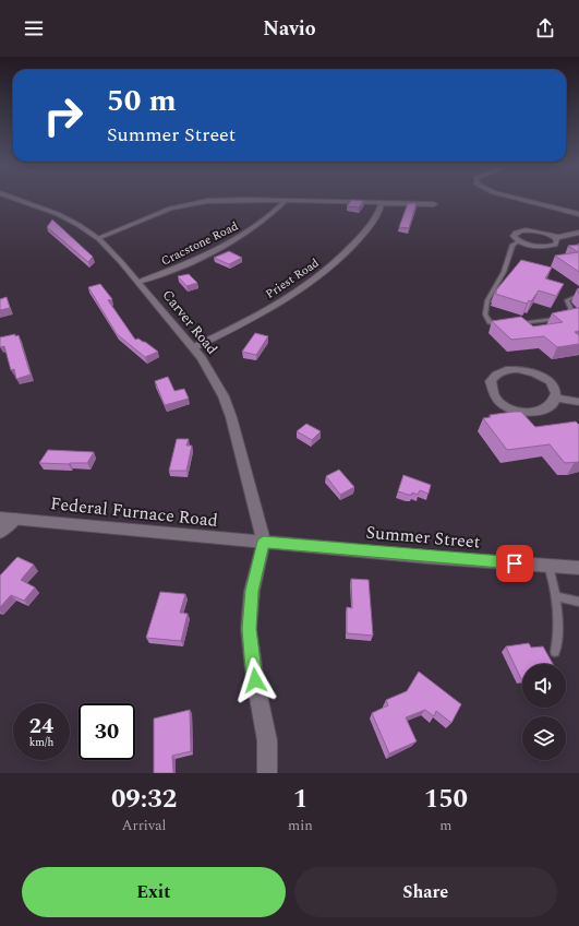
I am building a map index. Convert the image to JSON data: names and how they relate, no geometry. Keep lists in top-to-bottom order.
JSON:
{
  "streets": {
    "street": [
      "Cracstone Road",
      "Priest Road",
      "Carver Road",
      "Federal Furnace Road",
      "Summer Street"
    ]
  },
  "crossings": [
    ["Cracstone Road", "Carver Road"],
    ["Priest Road", "Carver Road"],
    ["Carver Road", "Federal Furnace Road"],
    ["Carver Road", "Summer Street"],
    ["Federal Furnace Road", "Summer Street"]
  ],
  "page": {
    "header": "Navio",
    "turn": ["50 m", "Summer Street"],
    "speed": "24 km/h",
    "limit": "30",
    "eta": [
      "09:32",
      "Arrival",
      "1",
      "min",
      "150",
      "m"
    ],
    "buttons": ["Exit", "Share"]
  }
}
